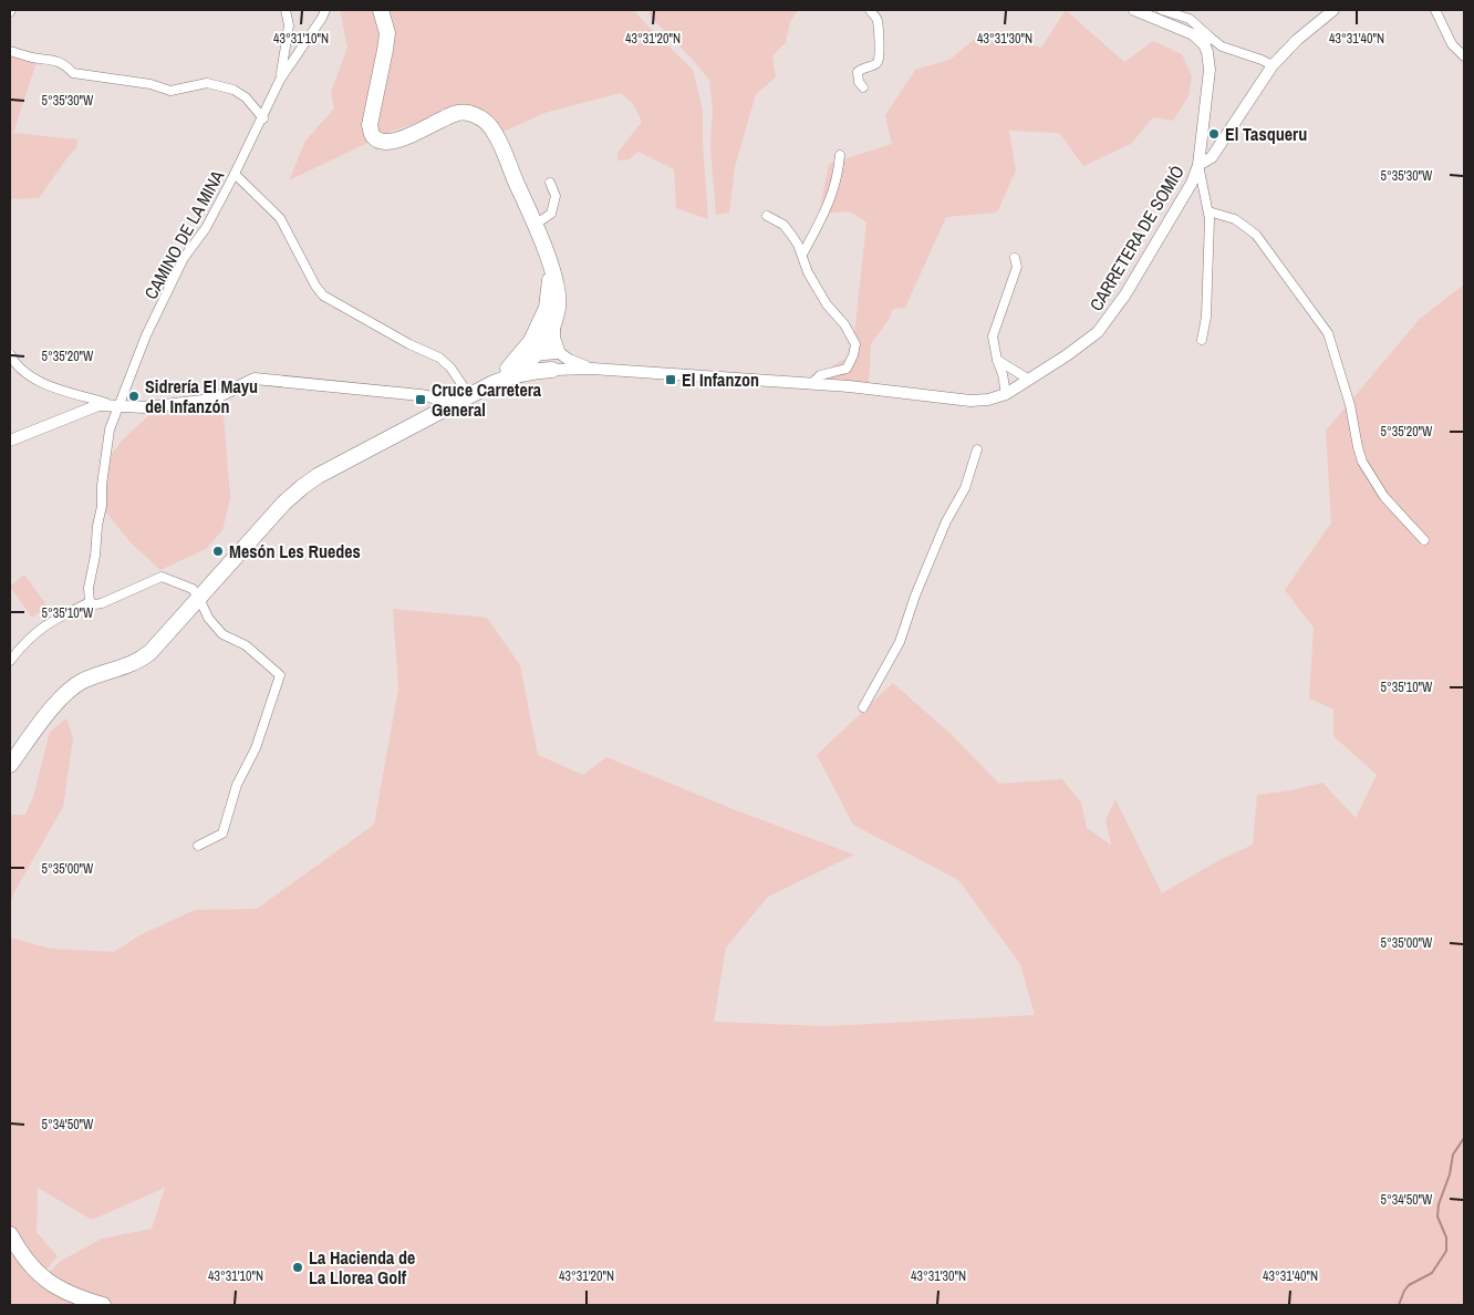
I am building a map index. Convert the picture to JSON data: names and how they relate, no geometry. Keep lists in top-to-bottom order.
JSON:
{
  "streets": {
    "street": ["CAMINO DE LA MINA", "CARRETERA DE SOMIÓ"]
  },
  "places": {
    "other": [
      "El Tasqueru",
      "Sidrería El Mayu del Infanzón",
      "Mesón Les Ruedes",
      "La Hacienda de La Llorea Golf"
    ],
    "transit": ["El Infanzon", "Cruce Carretera General"]
  },
  "coordinates": [
    "43°31'10\"N",
    "43°31'20\"N",
    "43°31'30\"N",
    "43°31'40\"N",
    "5°35'30\"W",
    "5°35'20\"W",
    "5°35'10\"W",
    "5°35'00\"W",
    "5°34'50\"W"
  ]
}
